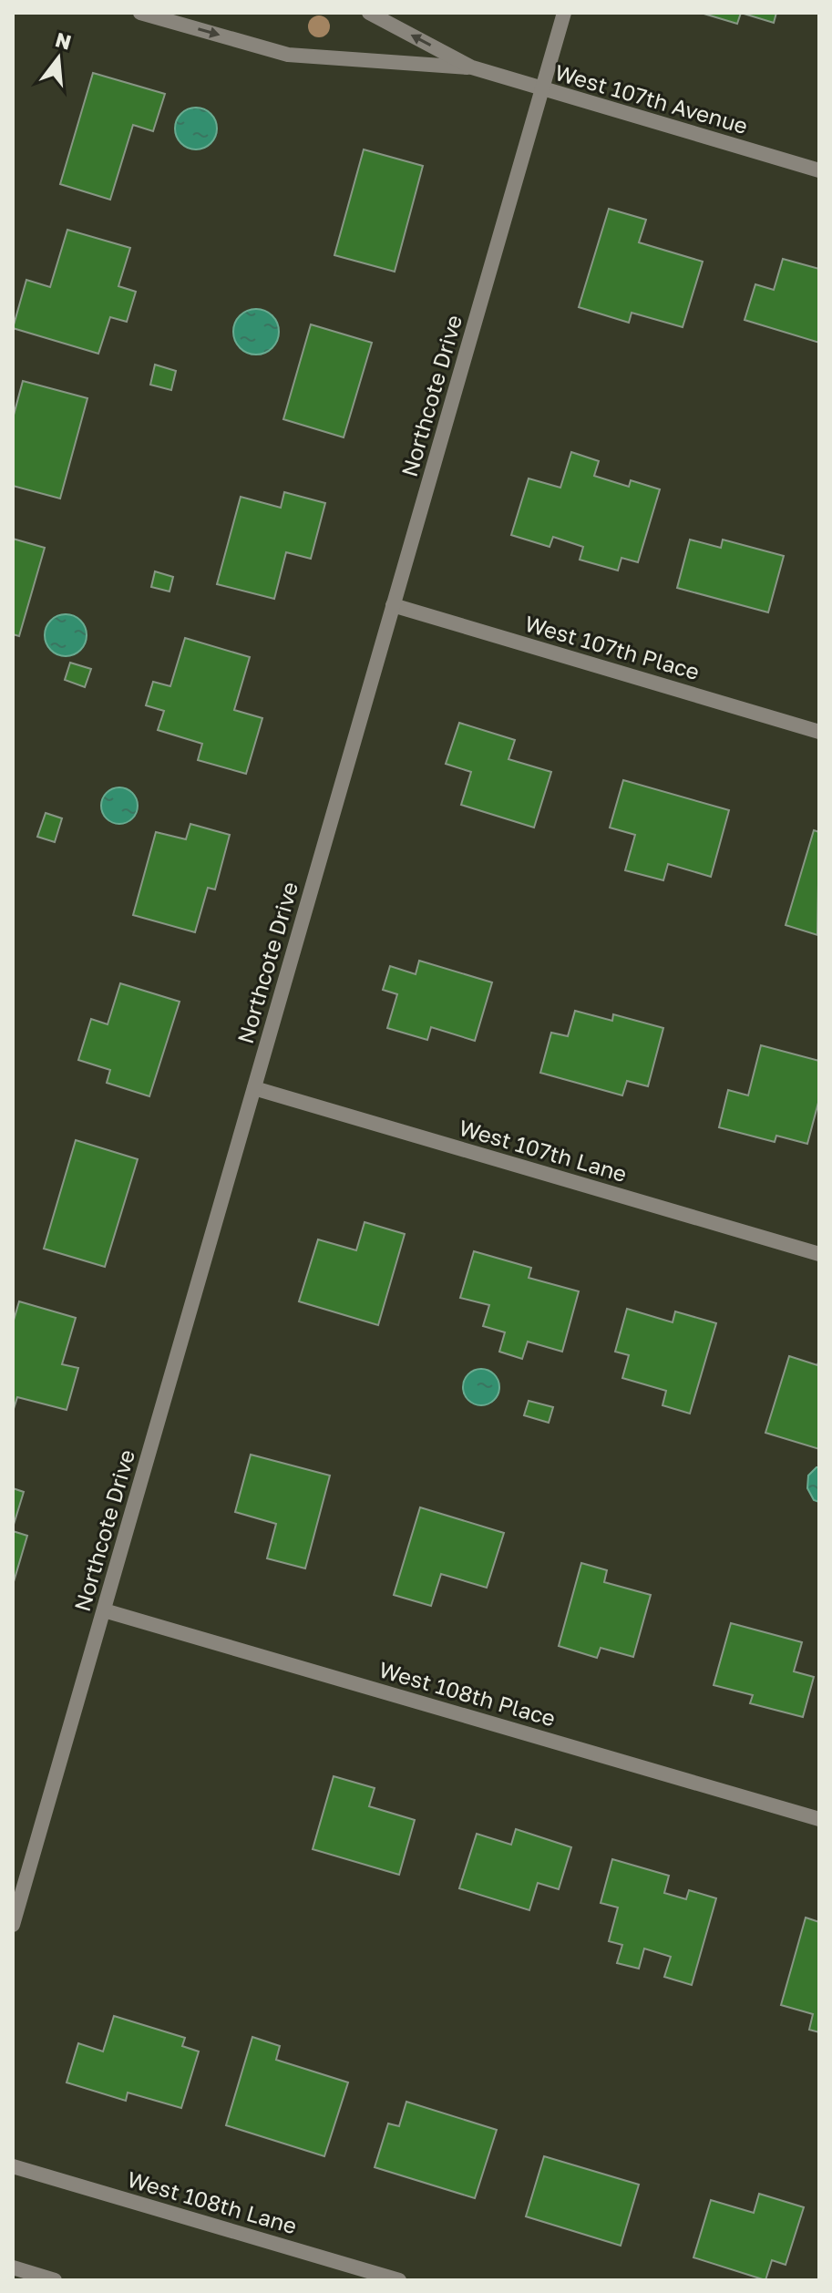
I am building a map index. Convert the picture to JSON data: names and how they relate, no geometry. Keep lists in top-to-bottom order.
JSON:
{
  "streets": {
    "street": [
      "West 107th Avenue",
      "Northcote Drive",
      "West 107th Place",
      "West 107th Lane",
      "West 108th Place",
      "West 108th Lane"
    ]
  },
  "crossings": [
    ["West 107th Avenue", "Northcote Drive"],
    ["Northcote Drive", "West 107th Place"],
    ["Northcote Drive", "West 107th Lane"],
    ["Northcote Drive", "West 108th Place"]
  ],
  "north": "top"
}
